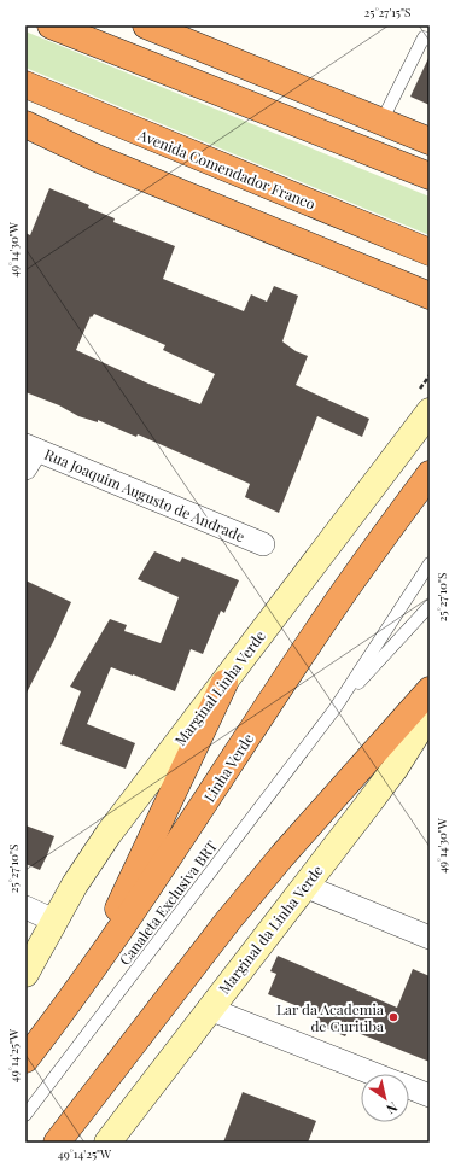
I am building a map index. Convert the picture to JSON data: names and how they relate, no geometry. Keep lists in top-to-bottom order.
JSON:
{
  "streets": {
    "highway": ["Avenida Comendador Franco", "Linha Verde"],
    "main road": ["Marginal Linha Verde", "Marginal da Linha Verde"],
    "street": ["Rua Joaquim Augusto de Andrade"],
    "lane": ["Canaleta Exclusiva BRT"]
  },
  "places": ["Lar da Academia de Curitiba"],
  "north": "bottom right",
  "coordinates": [
    "25°27'15\"S",
    "49°14'30\"W",
    "25°27'10\"S",
    "49°14'25\"W"
  ]
}
